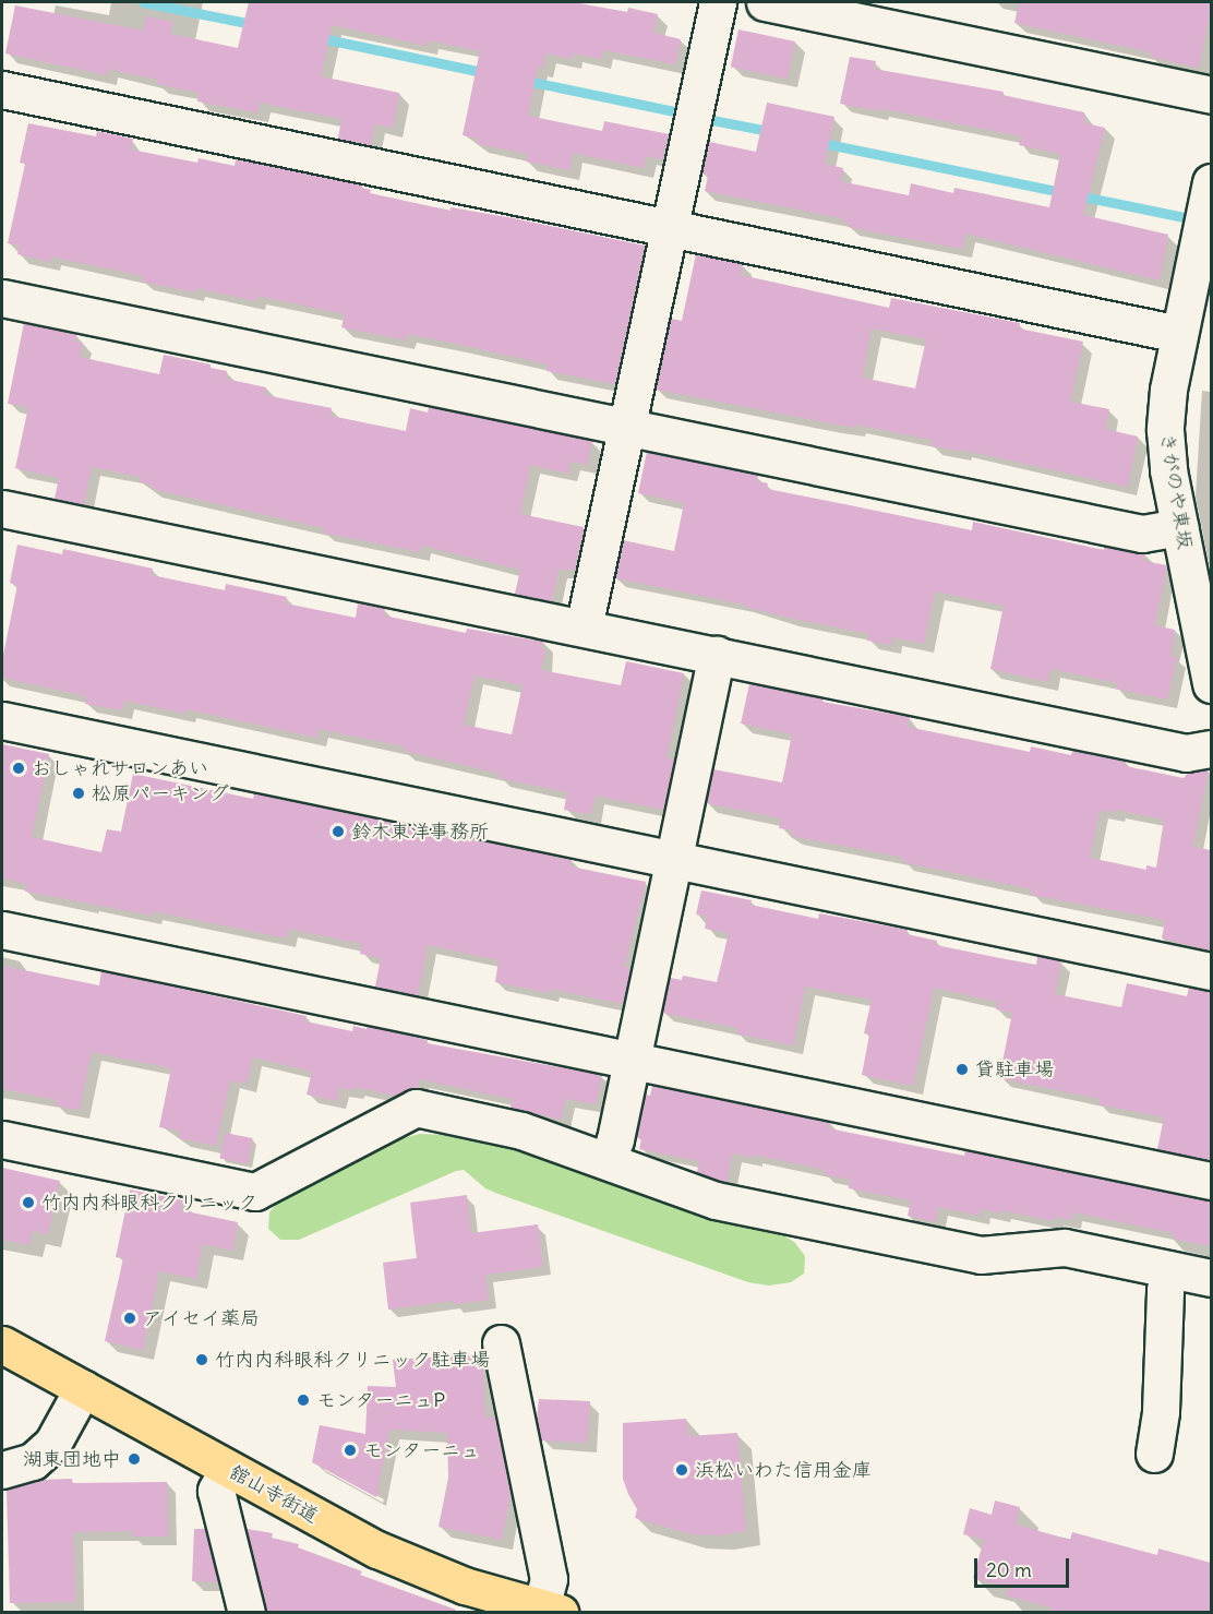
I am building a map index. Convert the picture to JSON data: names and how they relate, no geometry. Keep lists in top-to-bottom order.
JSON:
{
  "streets": {
    "main road": ["舘山寺街道"],
    "street": ["きがのや東坂"]
  },
  "places": [
    "おしゃれサロンあい",
    "松原パーキング",
    "鈴木東洋事務所",
    "貸駐車場",
    "竹内内科眼科クリニック",
    "アイセイ薬局",
    "竹内内科眼科クリニック駐車場",
    "モンターニュP",
    "モンターニュ",
    "湖東団地中",
    "浜松いわた信用金庫"
  ],
  "scale_bar": "20 m"
}
